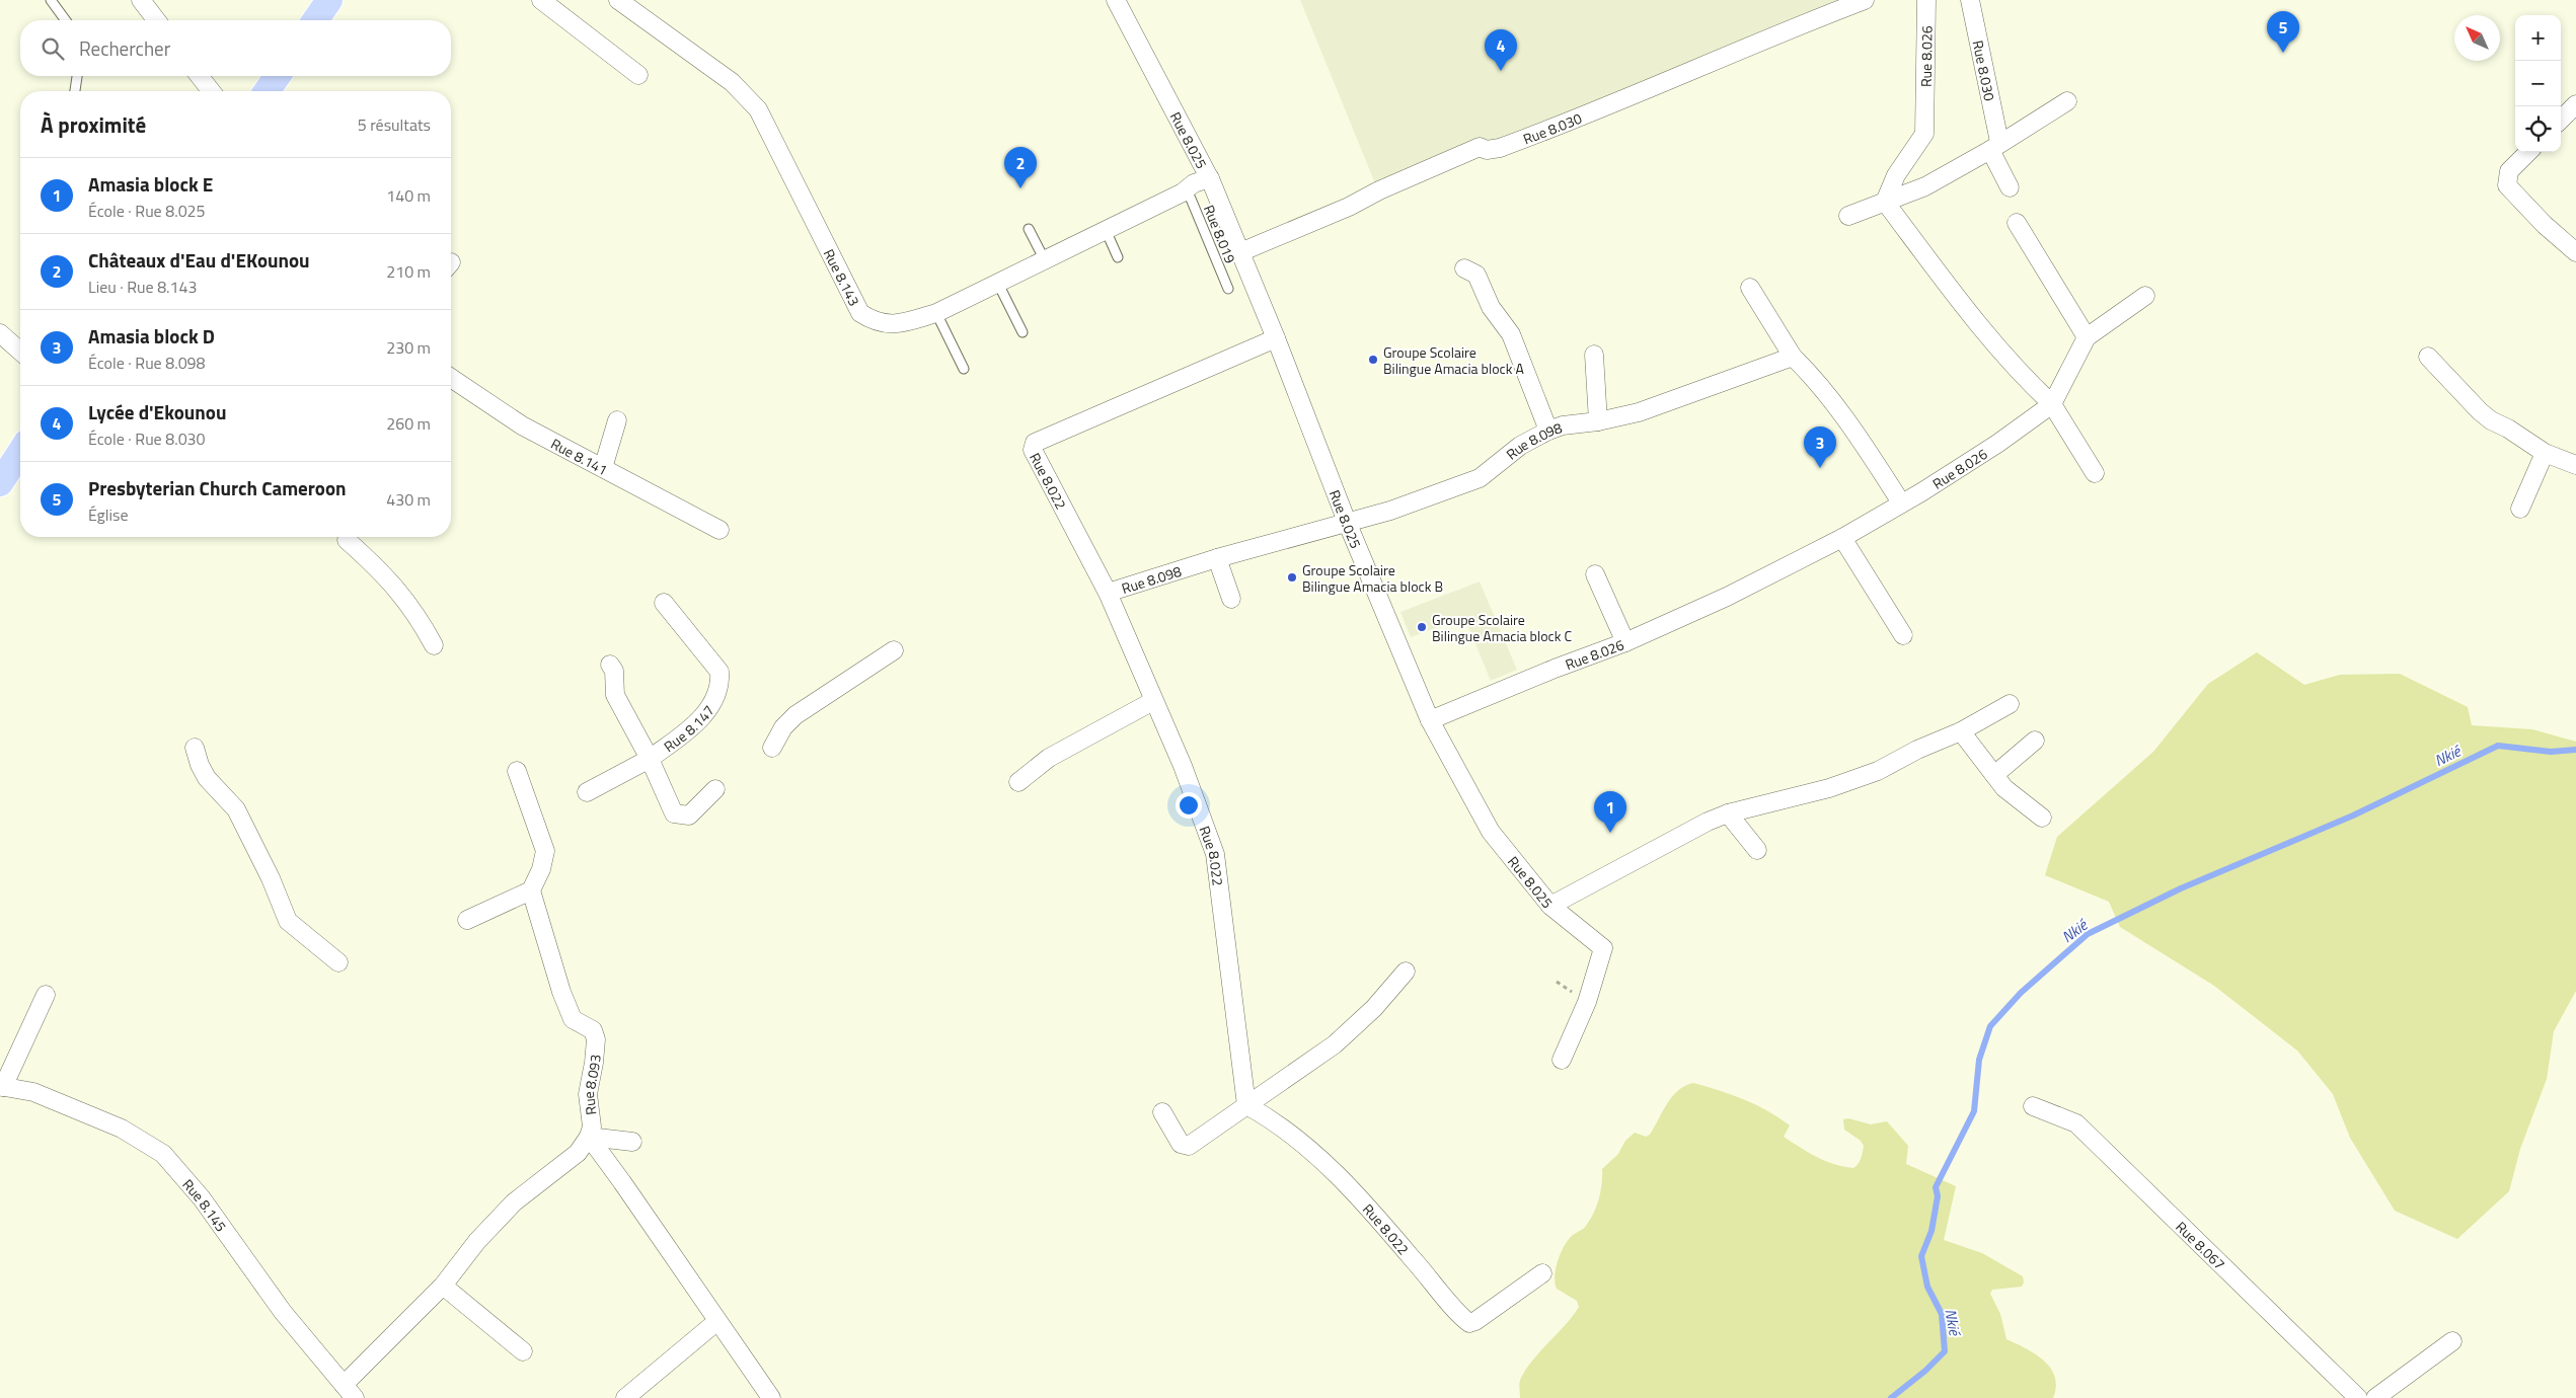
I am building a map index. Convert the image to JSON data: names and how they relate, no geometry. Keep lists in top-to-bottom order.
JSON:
{
  "streets": {
    "street": [
      "Rue 8.026",
      "Rue 8.030",
      "Rue 8.025",
      "Rue 8.143",
      "Rue 8.098",
      "Rue 8.141",
      "Rue 8.022",
      "Rue 8.147",
      "Rue 8.093",
      "Rue 8.145",
      "Rue 8.067"
    ],
    "lane": ["Rue 8.019"]
  },
  "crossings": [
    ["Rue 8.026", "Rue 8.025"],
    ["Rue 8.030", "Rue 8.025"],
    ["Rue 8.025", "Rue 8.143"],
    ["Rue 8.025", "Rue 8.098"],
    ["Rue 8.025", "Rue 8.022"],
    ["Rue 8.019", "Rue 8.143"],
    ["Rue 8.098", "Rue 8.022"]
  ],
  "water": ["Nkié"],
  "places": ["Groupe Scolaire Bilingue Amacia block A", "Groupe Scolaire Bilingue Amacia block B", "Groupe Scolaire Bilingue Amacia block C"],
  "north": "top left",
  "page": {
    "pins": [
      "5",
      "4",
      "2",
      "3",
      "1"
    ],
    "map_buttons": ["+", "−"],
    "search": "Rechercher",
    "heading": ["À proximité", "5 résultats"],
    "list": [
      {
        "mark": "1",
        "name": "Amasia block E",
        "note": "École · Rue 8.025",
        "value": "140 m"
      },
      {
        "mark": "2",
        "name": "Châteaux d'Eau d'EKounou",
        "note": "Lieu · Rue 8.143",
        "value": "210 m"
      },
      {
        "mark": "3",
        "name": "Amasia block D",
        "note": "École · Rue 8.098",
        "value": "230 m"
      },
      {
        "mark": "4",
        "name": "Lycée d'Ekounou",
        "note": "École · Rue 8.030",
        "value": "260 m"
      },
      {
        "mark": "5",
        "name": "Presbyterian Church Cameroon",
        "note": "Église",
        "value": "430 m"
      }
    ]
  }
}
